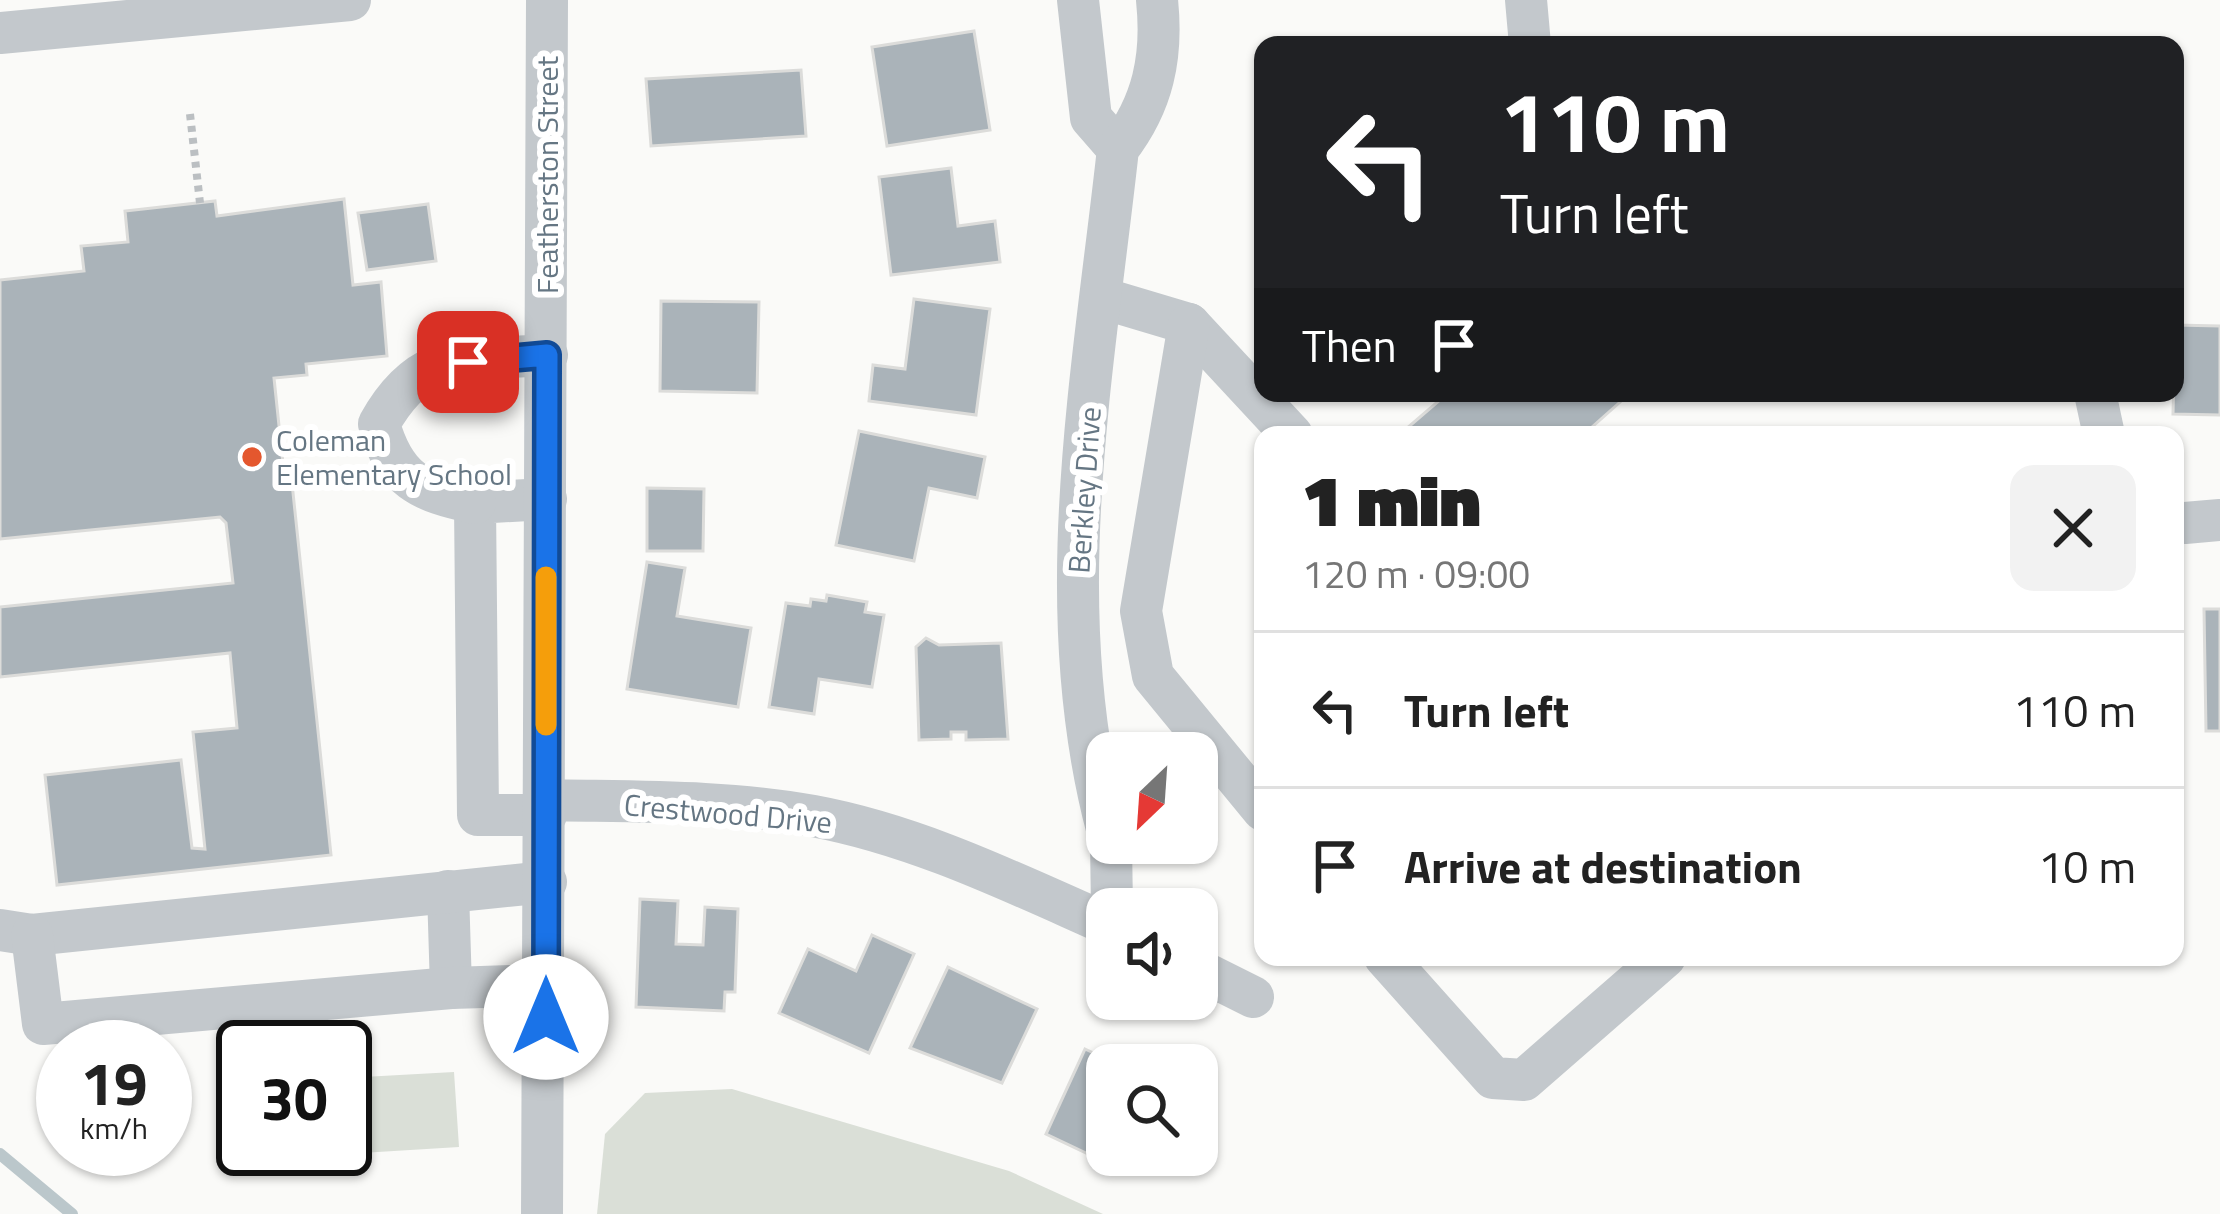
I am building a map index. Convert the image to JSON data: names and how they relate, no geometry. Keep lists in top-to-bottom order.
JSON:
{
  "streets": {
    "street": ["Featherston Street", "Berkley Drive", "Crestwood Drive"]
  },
  "crossings": [
    ["Featherston Street", "Crestwood Drive"]
  ],
  "places": ["Coleman Elementary School"],
  "north": "bottom left",
  "page": {
    "turn": ["110 m", "Turn left"],
    "then": "Then",
    "heading": ["1 min", "120 m · 09:00"],
    "list": [
      {
        "name": "Turn left",
        "value": "110 m"
      },
      {
        "name": "Arrive at destination",
        "value": "10 m"
      }
    ],
    "speed": "19 km/h",
    "limit": "30"
  }
}
